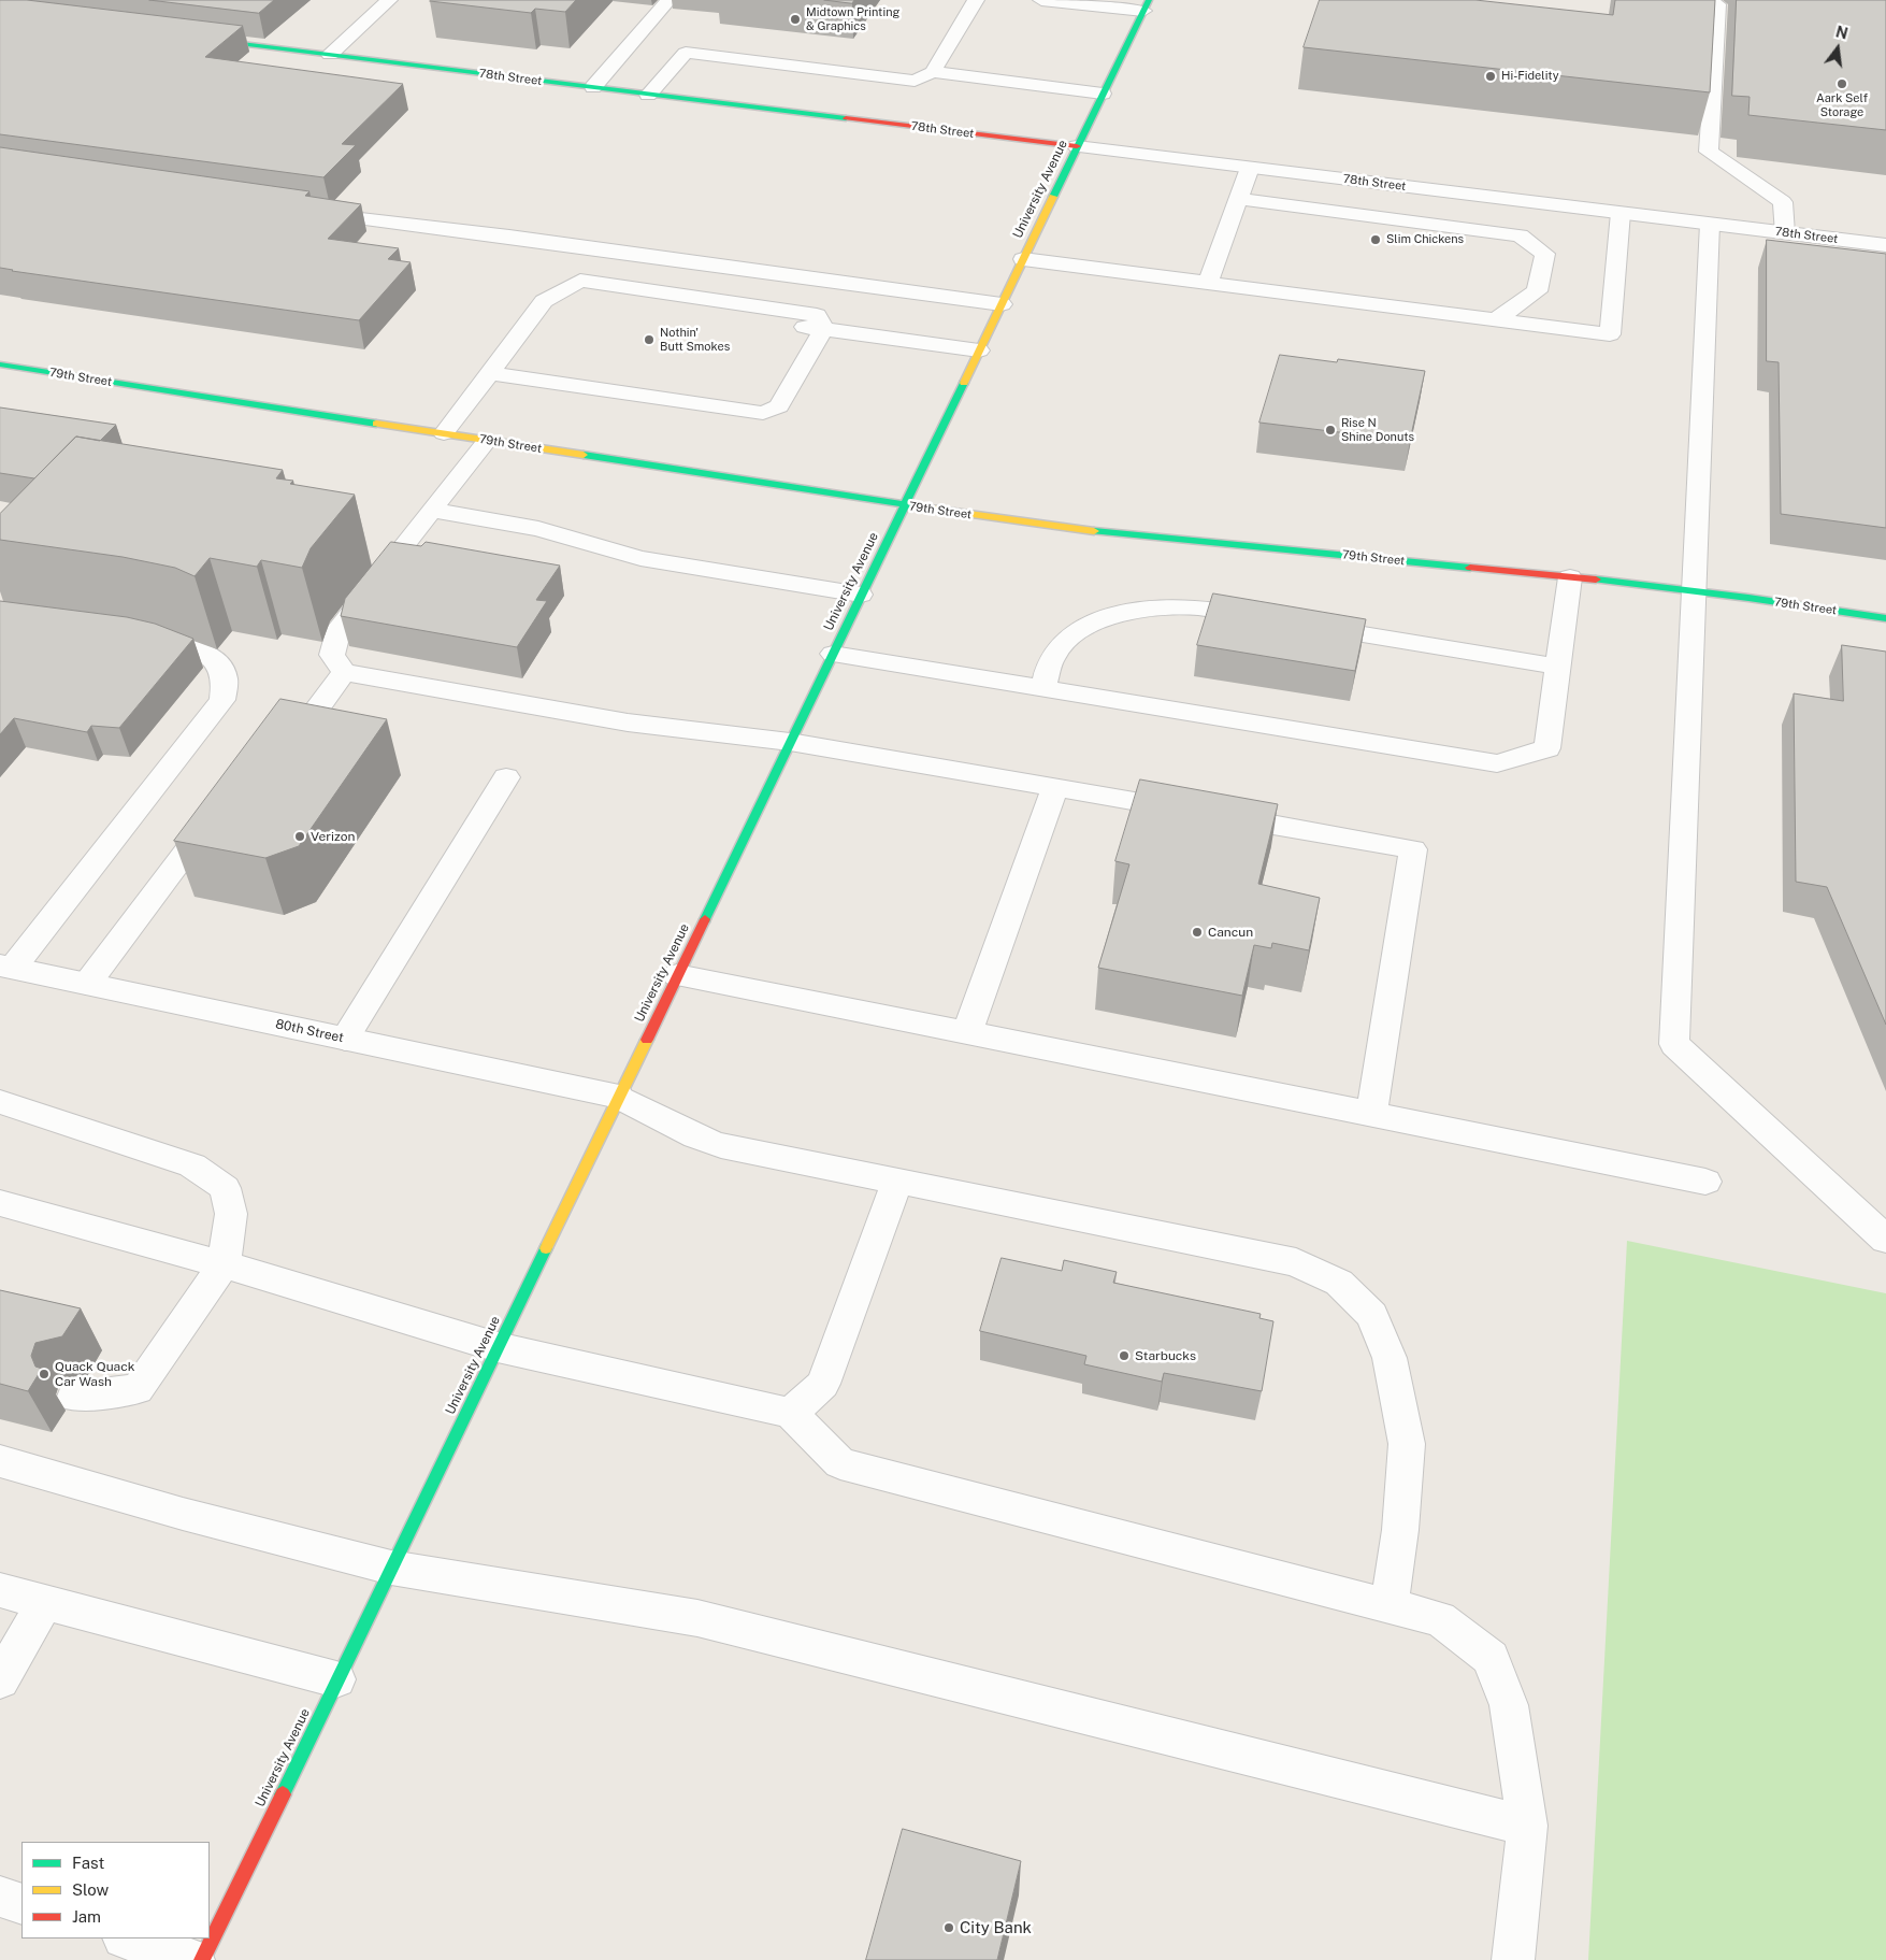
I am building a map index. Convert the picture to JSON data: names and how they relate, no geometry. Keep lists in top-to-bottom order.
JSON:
{
  "streets": {
    "street": [
      "78th Street",
      "University Avenue",
      "79th Street",
      "80th Street"
    ]
  },
  "crossings": [
    ["78th Street", "University Avenue"],
    ["University Avenue", "79th Street"],
    ["University Avenue", "80th Street"]
  ],
  "places": [
    "Midtown Printing & Graphics",
    "Hi-Fidelity",
    "Aark Self Storage",
    "Slim Chickens",
    "Nothin' Butt Smokes",
    "Rise N Shine Donuts",
    "Verizon",
    "Cancun",
    "Starbucks",
    "Quack Quack Car Wash",
    "City Bank"
  ],
  "legend": ["Fast", "Slow", "Jam"],
  "north": "top"
}
